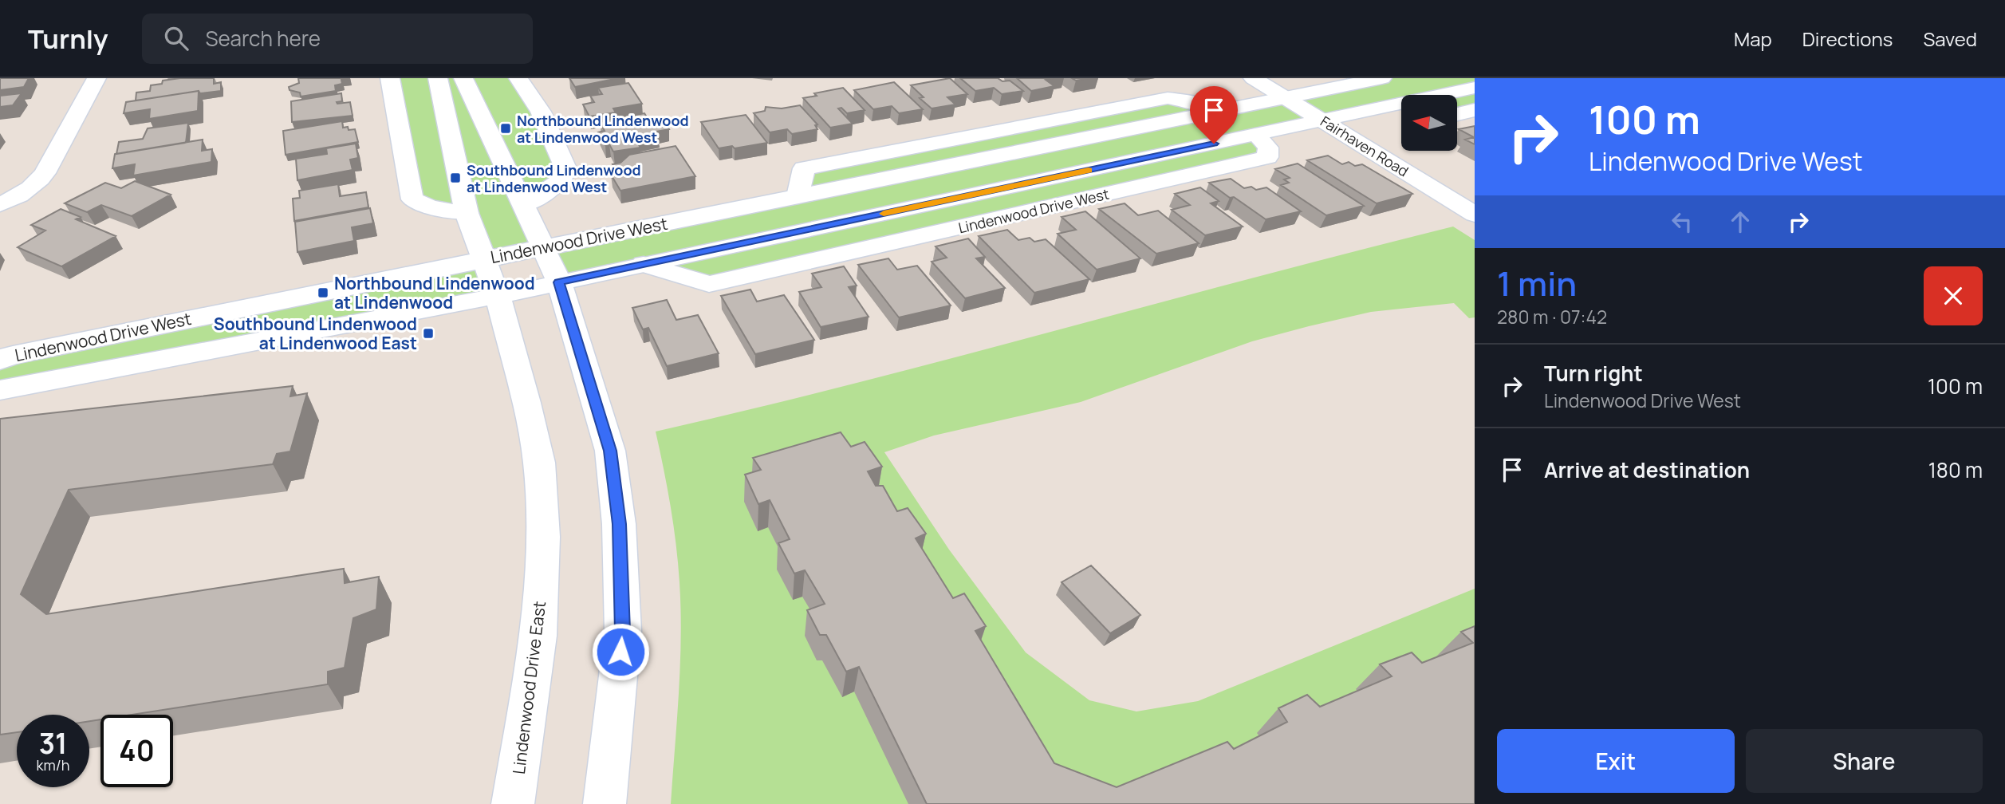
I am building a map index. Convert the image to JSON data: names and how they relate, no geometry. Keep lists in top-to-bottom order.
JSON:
{
  "streets": {
    "street": ["Fairhaven Road", "Lindenwood Drive West", "Lindenwood Drive East"]
  },
  "crossings": [
    ["Fairhaven Road", "Lindenwood Drive West"],
    ["Lindenwood Drive West", "Lindenwood Drive East"]
  ],
  "places": {
    "transit": [
      "Northbound Lindenwood at Lindenwood West",
      "Southbound Lindenwood at Lindenwood West",
      "Northbound Lindenwood at Lindenwood",
      "Southbound Lindenwood at Lindenwood East"
    ]
  },
  "north": "left",
  "page": {
    "header": "Turnly",
    "search": "Search here",
    "nav": ["Map", "Directions", "Saved"],
    "turn": ["100 m", "Lindenwood Drive West"],
    "heading": ["1 min", "280 m · 07:42"],
    "list": [
      {
        "name": "Turn right",
        "note": "Lindenwood Drive West",
        "value": "100 m"
      },
      {
        "name": "Arrive at destination",
        "value": "180 m"
      }
    ],
    "speed": "31 km/h",
    "limit": "40",
    "buttons": ["Exit", "Share"]
  }
}
